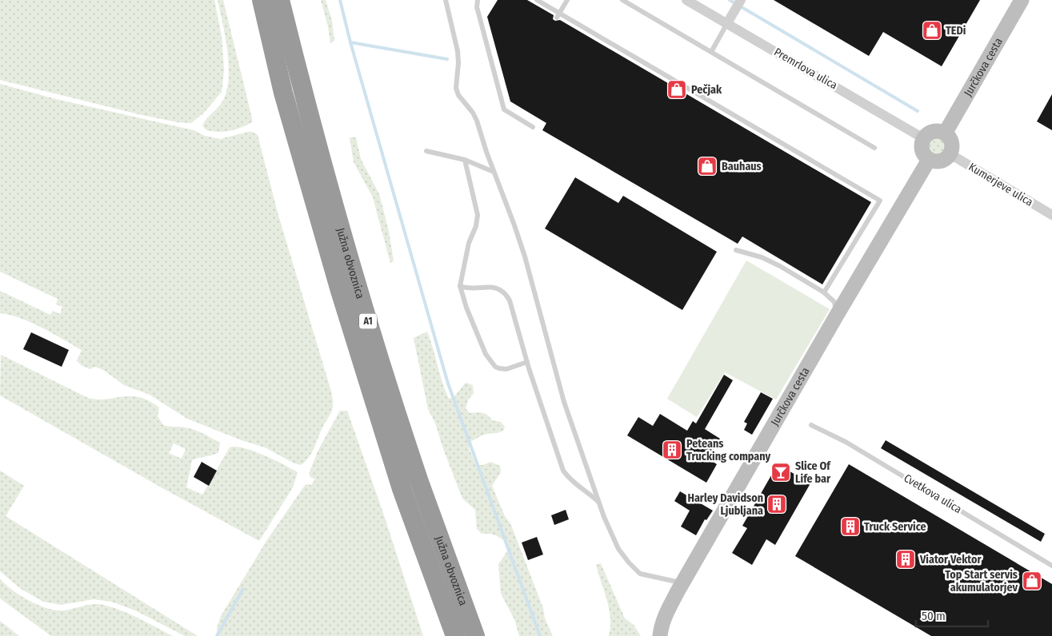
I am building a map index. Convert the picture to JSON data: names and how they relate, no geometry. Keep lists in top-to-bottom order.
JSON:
{
  "streets": {
    "highway": ["Južna obvoznica", "A1"],
    "street": ["Jurčkova cesta", "Premrlova ulica", "Kumerjeve ulica"],
    "lane": ["Cvetkova ulica"]
  },
  "crossings": [
    ["Jurčkova cesta", "Premrlova ulica"],
    ["Jurčkova cesta", "Kumerjeve ulica"],
    ["Premrlova ulica", "Kumerjeve ulica"]
  ],
  "places": {
    "shop": [
      "TEDi",
      "Pečjak",
      "Bauhaus",
      "Top Start servis akumulatorjev"
    ],
    "building": [
      "Peteans Trucking company",
      "Harley Davidson Ljubljana",
      "Truck Service",
      "Viator Vektor"
    ],
    "bar": ["Slice Of Life bar"]
  },
  "scale_bar": "50 m"
}
